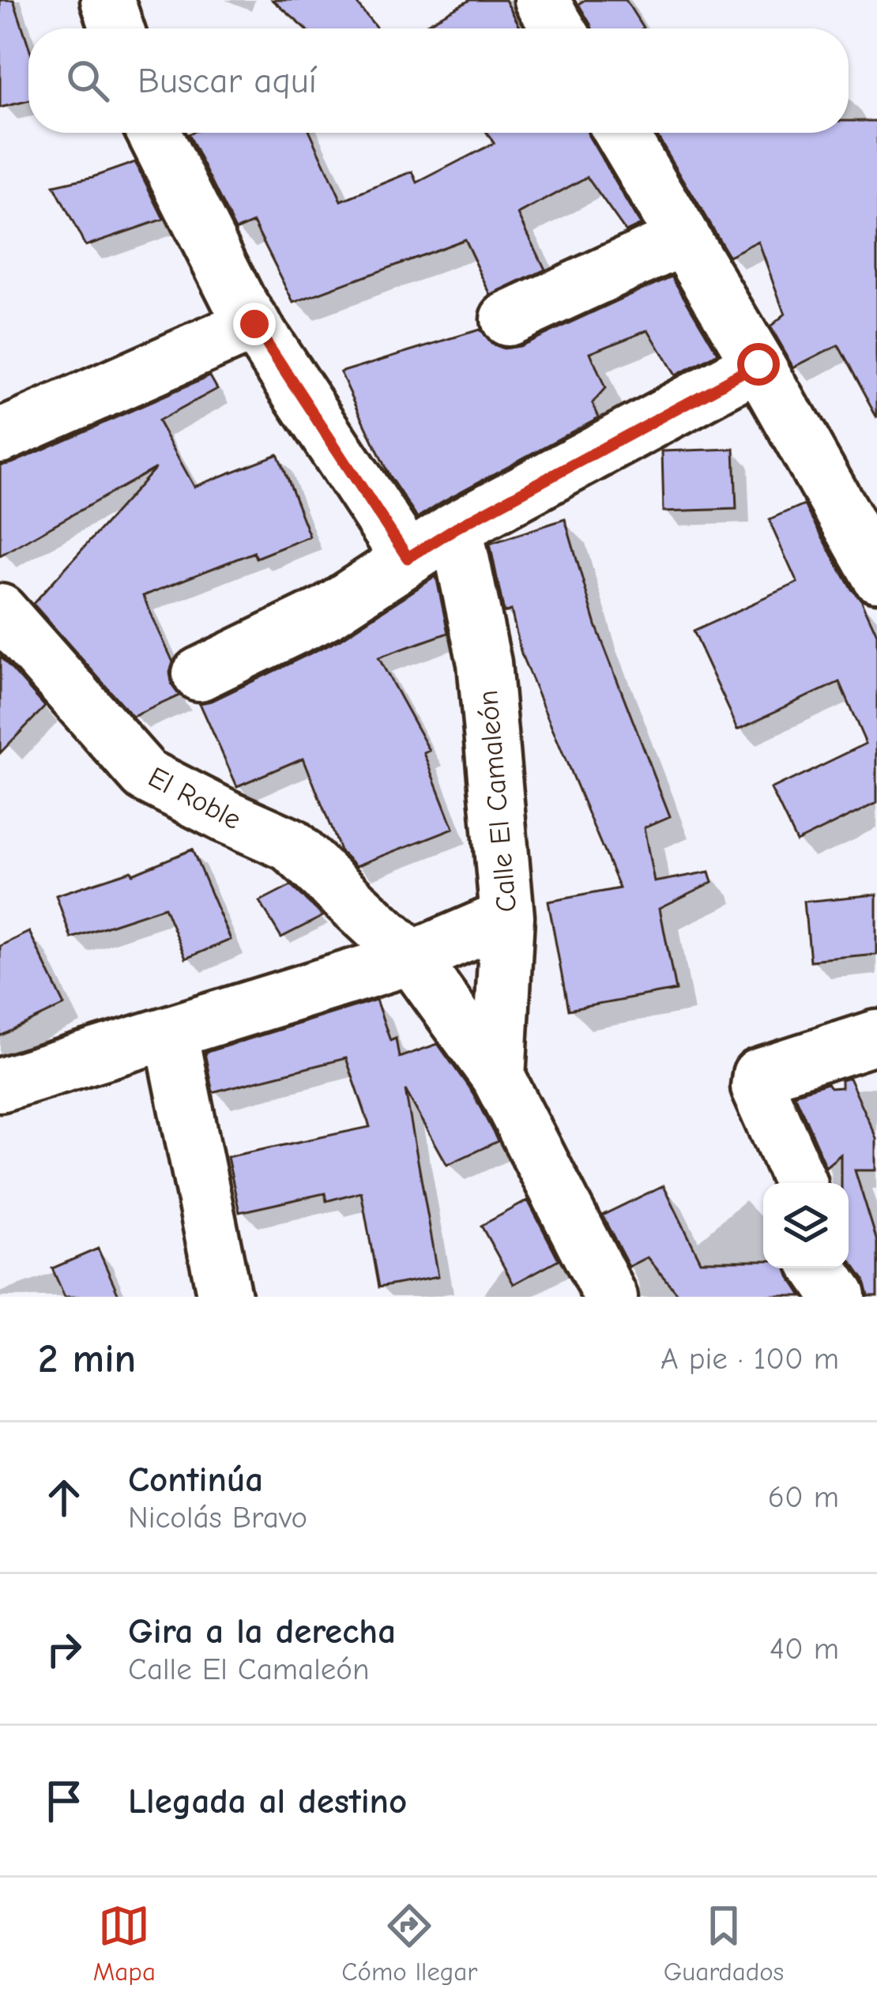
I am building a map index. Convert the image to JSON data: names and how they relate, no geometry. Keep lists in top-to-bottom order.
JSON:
{
  "streets": {
    "street": ["El Roble", "Calle El Camaleón"]
  },
  "crossings": [
    ["El Roble", "Calle El Camaleón"]
  ],
  "page": {
    "search": "Buscar aquí",
    "heading": ["2 min", "A pie · 100 m"],
    "list": [
      ["Continúa", "Nicolás Bravo", "60 m"],
      ["Gira a la derecha", "Calle El Camaleón", "40 m"],
      "Llegada al destino"
    ],
    "nav": ["Mapa", "Cómo llegar", "Guardados"]
  }
}
